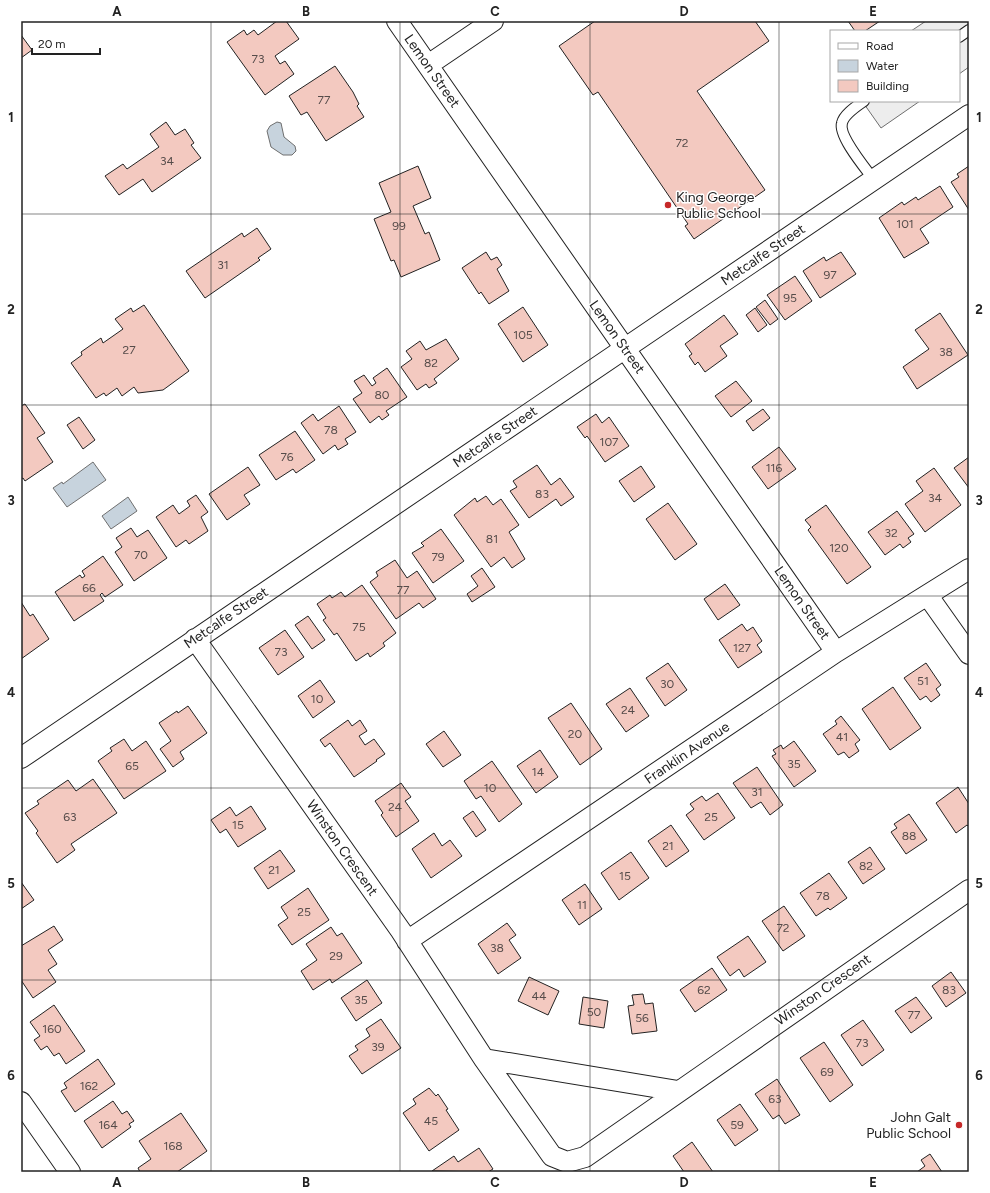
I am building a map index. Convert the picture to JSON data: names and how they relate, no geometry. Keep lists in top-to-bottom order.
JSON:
{
  "streets": {
    "street": [
      "Lemon Street",
      "Metcalfe Street",
      "Franklin Avenue",
      "Winston Crescent"
    ]
  },
  "crossings": [
    ["Lemon Street", "Metcalfe Street"],
    ["Lemon Street", "Franklin Avenue"],
    ["Metcalfe Street", "Winston Crescent"],
    ["Franklin Avenue", "Winston Crescent"]
  ],
  "places": ["King George Public School", "John Galt Public School"],
  "house_numbers": [
    "73",
    "77",
    "72",
    "34",
    "101",
    "99",
    "31",
    "97",
    "95",
    "105",
    "27",
    "38",
    "82",
    "80",
    "78",
    "107",
    "76",
    "116",
    "83",
    "34",
    "32",
    "81",
    "120",
    "70",
    "79",
    "66",
    "77",
    "75",
    "127",
    "73",
    "51",
    "30",
    "10",
    "24",
    "20",
    "41",
    "35",
    "65",
    "14",
    "10",
    "31",
    "24",
    "63",
    "25",
    "15",
    "88",
    "21",
    "82",
    "21",
    "15",
    "78",
    "11",
    "25",
    "72",
    "38",
    "29",
    "62",
    "83",
    "44",
    "35",
    "50",
    "77",
    "56",
    "160",
    "73",
    "39",
    "69",
    "162",
    "63",
    "45",
    "164",
    "59",
    "168"
  ],
  "legend": ["Road", "Water", "Building"],
  "scale_bar": "20 m",
  "grid": {
    "columns": [
      "A",
      "B",
      "C",
      "D",
      "E"
    ],
    "rows": [
      "1",
      "2",
      "3",
      "4",
      "5",
      "6"
    ]
  }
}
